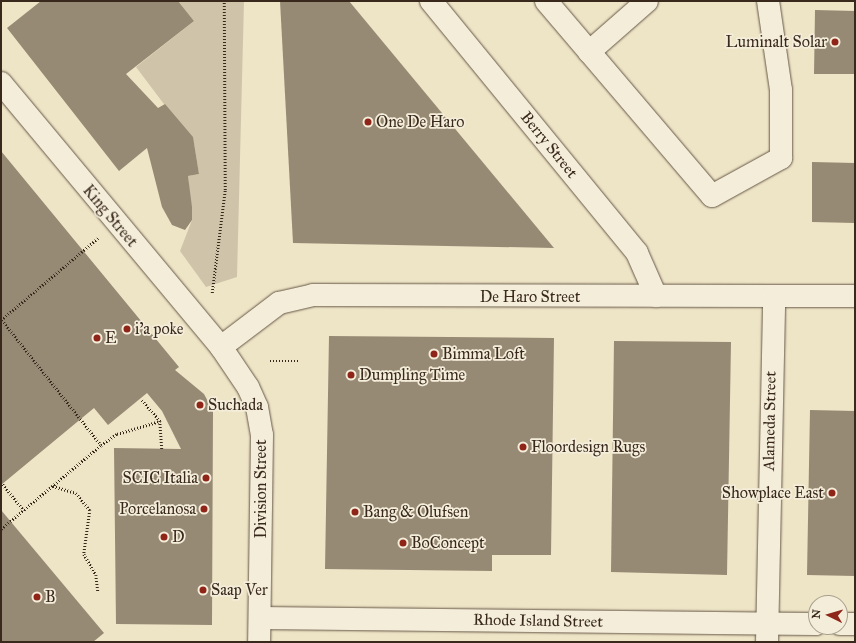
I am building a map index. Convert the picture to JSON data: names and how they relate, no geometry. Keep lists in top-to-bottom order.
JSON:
{
  "streets": {
    "street": [
      "Berry Street",
      "King Street",
      "De Haro Street",
      "Alameda Street",
      "Division Street",
      "Rhode Island Street"
    ]
  },
  "crossings": [
    ["Berry Street", "De Haro Street"],
    ["King Street", "De Haro Street"],
    ["King Street", "Division Street"],
    ["De Haro Street", "Alameda Street"],
    ["De Haro Street", "Division Street"],
    ["Alameda Street", "Rhode Island Street"],
    ["Division Street", "Rhode Island Street"]
  ],
  "places": [
    "Luminalt Solar",
    "One De Haro",
    "i'a poke",
    "E",
    "Bimma Loft",
    "Dumpling Time",
    "Suchada",
    "Floordesign Rugs",
    "SCIC Italia",
    "Showplace East",
    "Porcelanosa",
    "Bang & Olufsen",
    "D",
    "BoConcept",
    "Saap Ver",
    "B"
  ],
  "north": "left"
}
